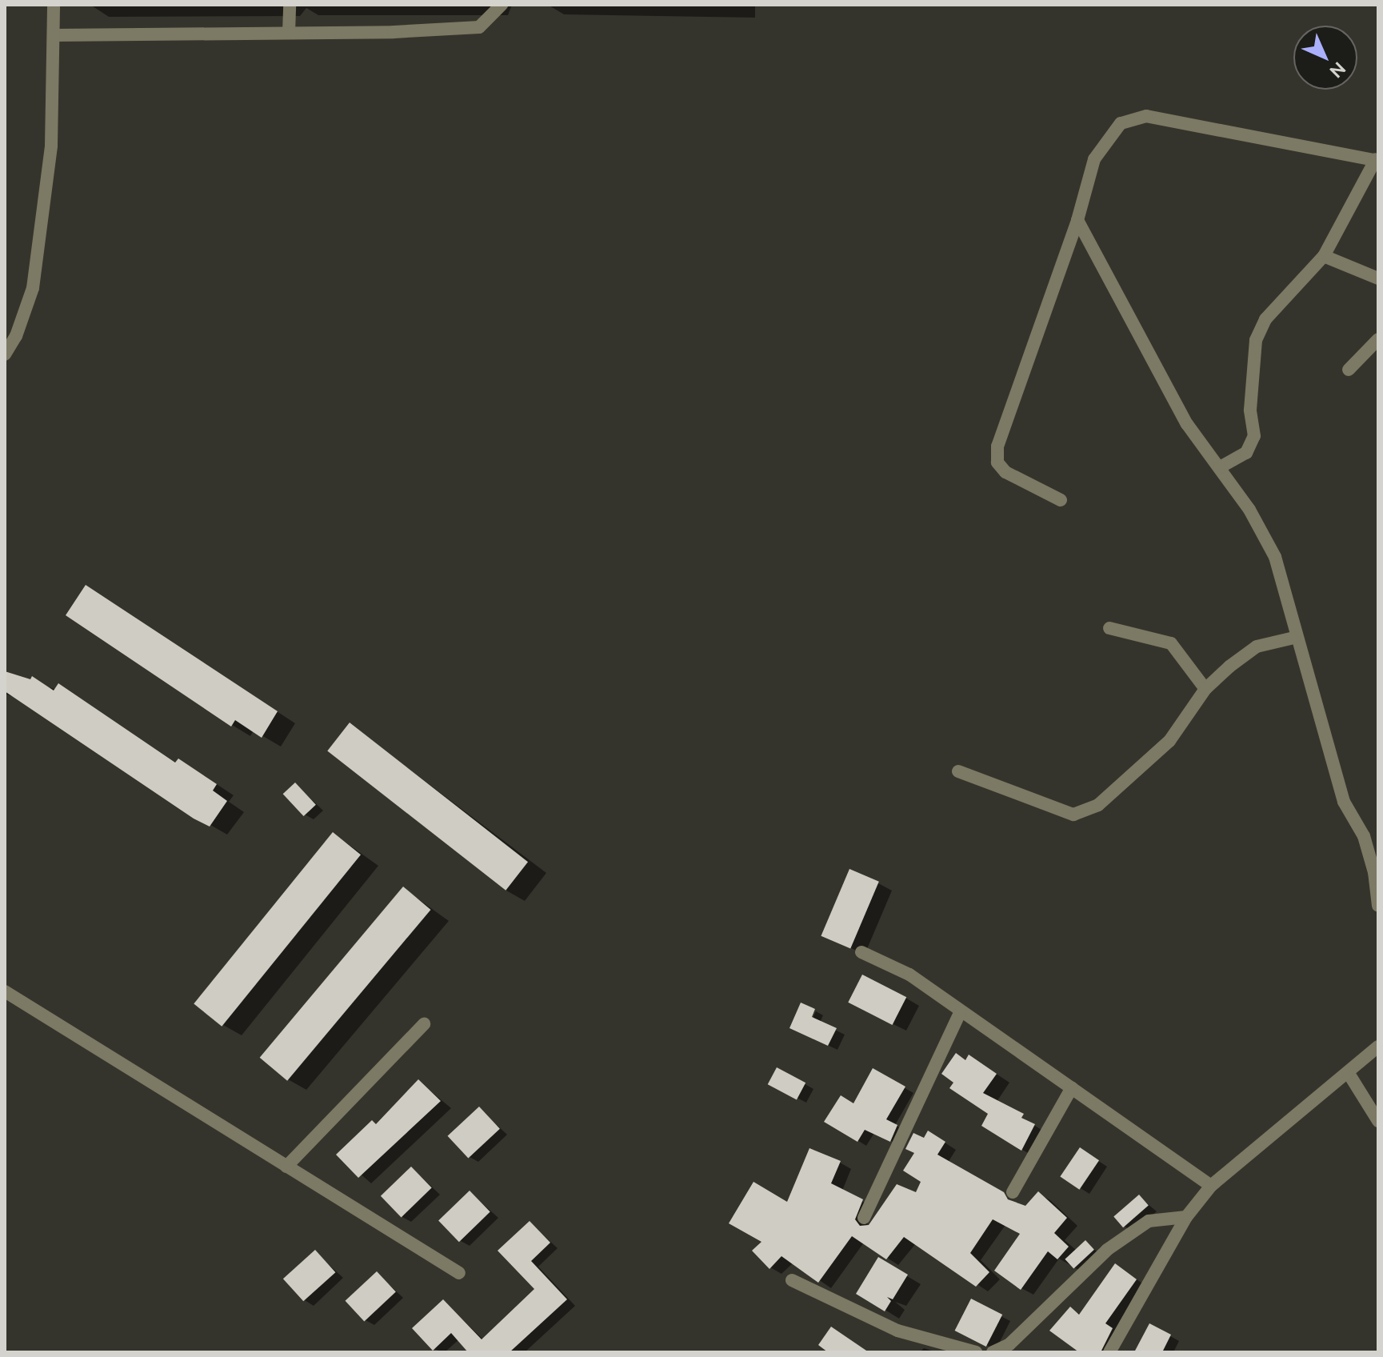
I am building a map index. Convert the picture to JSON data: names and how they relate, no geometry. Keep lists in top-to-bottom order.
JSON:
{
  "north": "bottom right"
}
